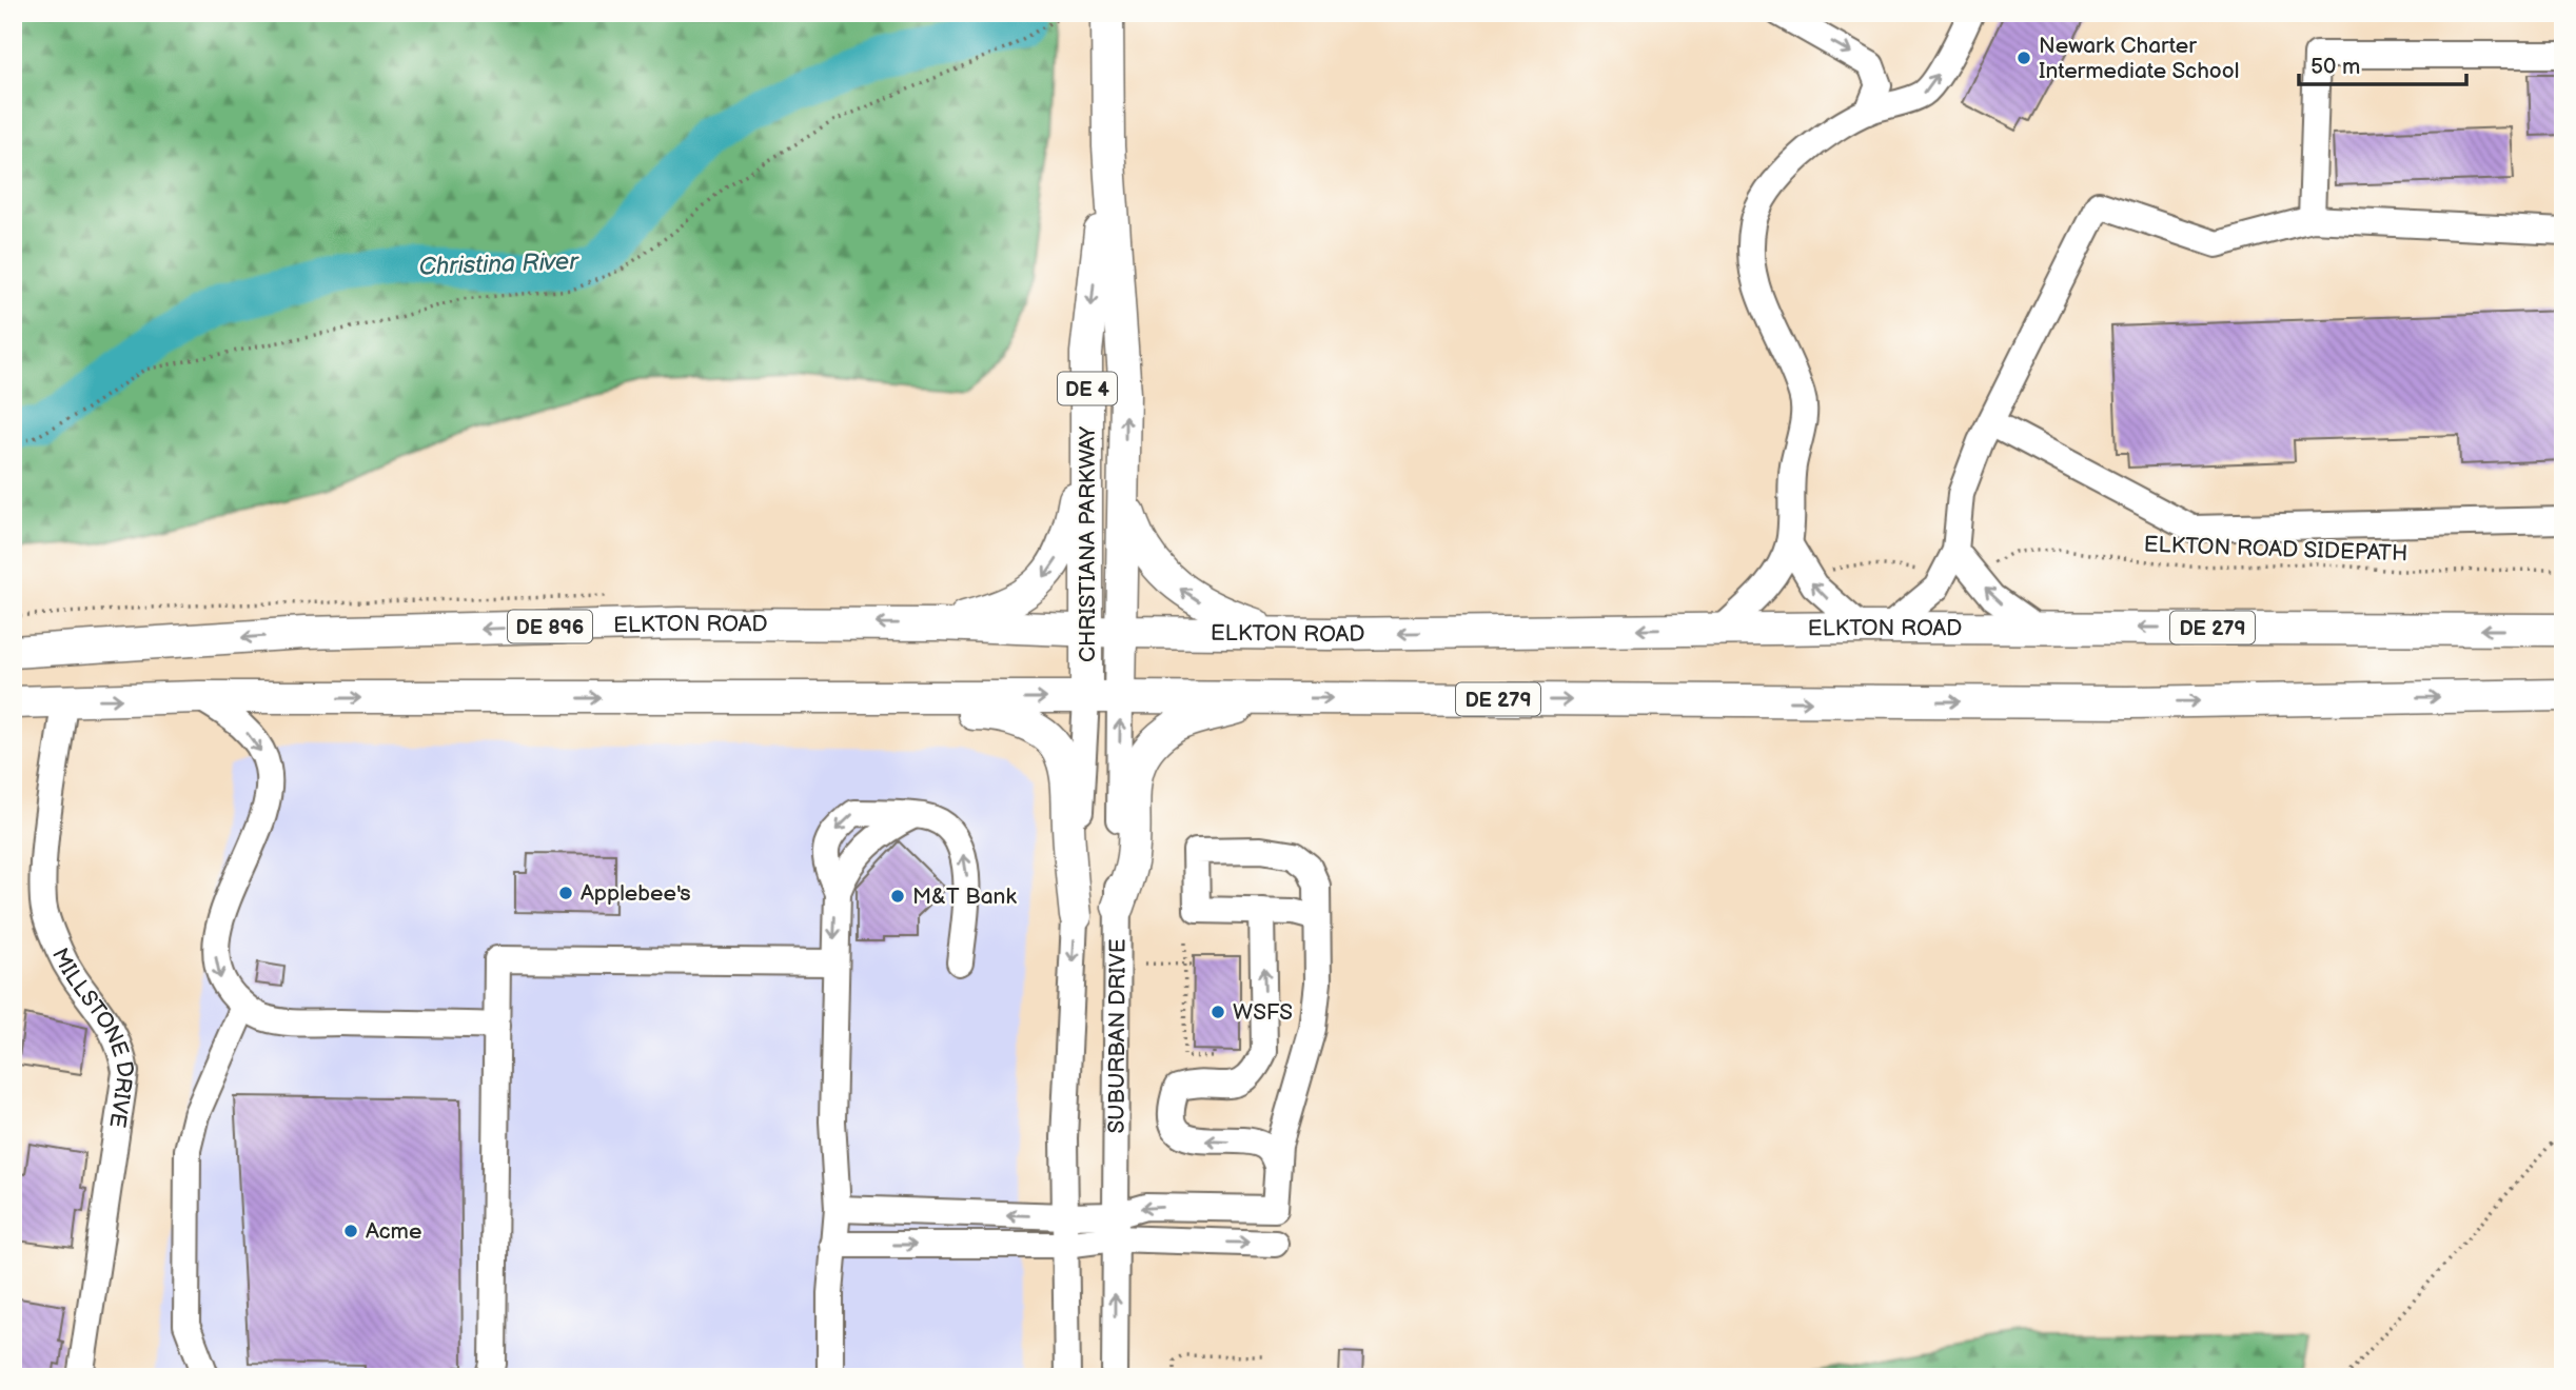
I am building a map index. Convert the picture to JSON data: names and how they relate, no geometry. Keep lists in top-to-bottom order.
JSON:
{
  "streets": {
    "main road": [
      "DE 4",
      "CHRISTIANA PARKWAY",
      "ELKTON ROAD",
      "DE 896",
      "DE 279"
    ],
    "street": ["SUBURBAN DRIVE", "MILLSTONE DRIVE"],
    "path": ["ELKTON ROAD SIDEPATH"]
  },
  "crossings": [
    ["DE 4", "CHRISTIANA PARKWAY"],
    ["CHRISTIANA PARKWAY", "ELKTON ROAD"],
    ["CHRISTIANA PARKWAY", "DE 279"],
    ["CHRISTIANA PARKWAY", "SUBURBAN DRIVE"],
    ["DE 279", "SUBURBAN DRIVE"]
  ],
  "water": ["Christina River"],
  "places": [
    "Newark Charter Intermediate School",
    "Applebee's",
    "M&T Bank",
    "WSFS",
    "Acme"
  ],
  "scale_bar": "50 m"
}
